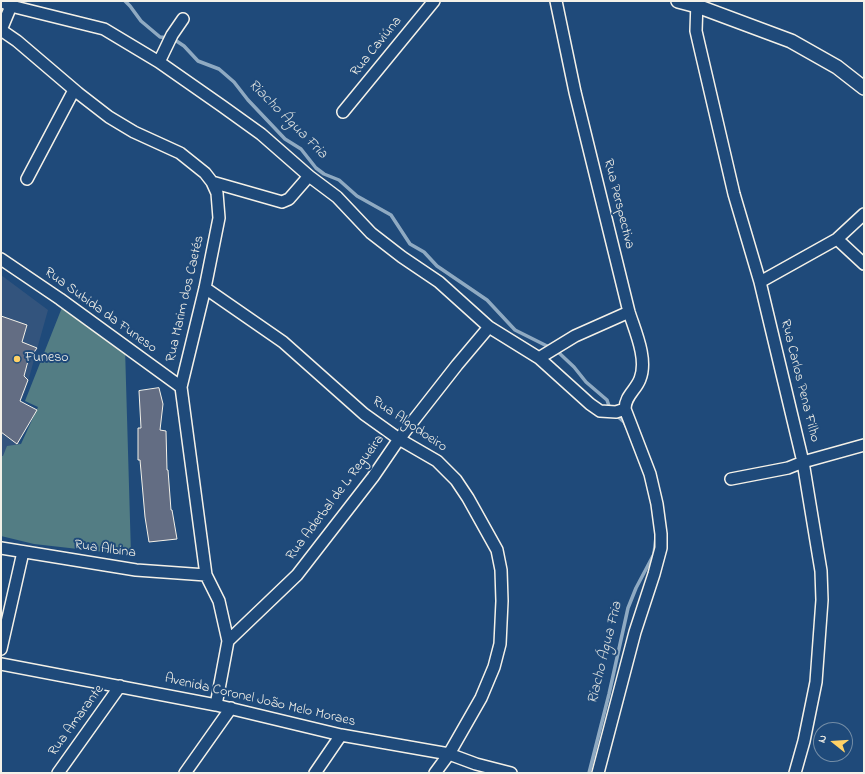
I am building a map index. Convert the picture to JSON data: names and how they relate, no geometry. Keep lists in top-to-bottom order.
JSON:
{
  "streets": {
    "street": [
      "Rua Caviúna",
      "Rua Perspectiva",
      "Rua Marim dos Caetés",
      "Rua Subida da Funeso",
      "Rua Carlos Pena Filho",
      "Rua Algodoeiro",
      "Rua Aderbal de L. Regueira",
      "Rua Albina",
      "Avenida Coronel João Melo Moraes",
      "Rua Amarante"
    ]
  },
  "crossings": [
    ["Rua Marim dos Caetés", "Rua Subida da Funeso"],
    ["Rua Marim dos Caetés", "Rua Algodoeiro"],
    ["Rua Marim dos Caetés", "Rua Aderbal de L. Regueira"],
    ["Rua Marim dos Caetés", "Rua Albina"],
    ["Rua Marim dos Caetés", "Avenida Coronel João Melo Moraes"],
    ["Rua Algodoeiro", "Rua Aderbal de L. Regueira"],
    ["Rua Algodoeiro", "Avenida Coronel João Melo Moraes"],
    ["Avenida Coronel João Melo Moraes", "Rua Amarante"]
  ],
  "water": ["Riacho Água Fria"],
  "places": ["Funeso"],
  "north": "left"
}
